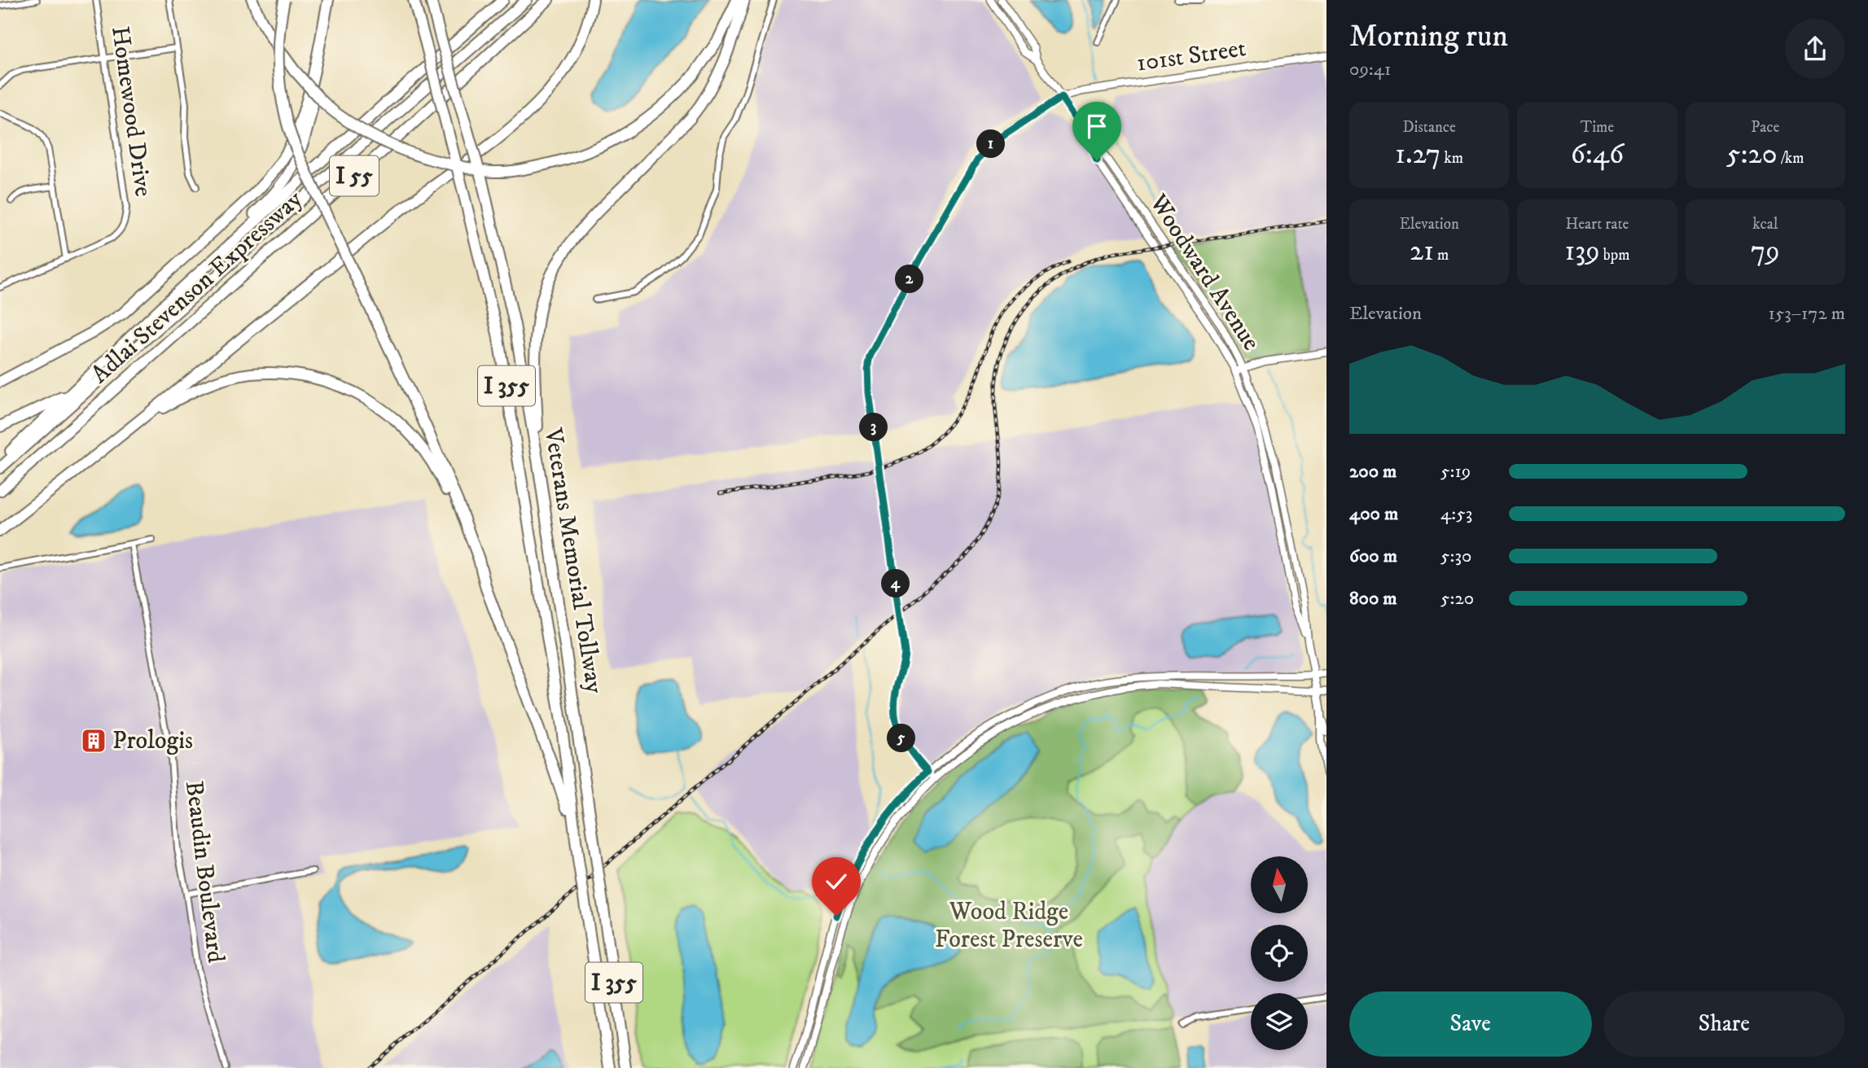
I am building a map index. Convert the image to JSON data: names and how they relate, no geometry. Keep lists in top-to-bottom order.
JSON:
{
  "streets": {
    "highway": [
      "I 55",
      "Adlai Stevenson Expressway",
      "I 355",
      "Veterans Memorial Tollway"
    ],
    "street": [
      "101st Street",
      "Homewood Drive",
      "Woodward Avenue",
      "Beaudin Boulevard"
    ]
  },
  "crossings": [
    ["101st Street", "Woodward Avenue"]
  ],
  "parks": ["Wood Ridge Forest Preserve"],
  "places": {
    "building": ["Prologis"]
  },
  "north": "top",
  "page": {
    "heading": ["Morning run", "09:41"],
    "stats": [
      ["Distance", "1.27 km"],
      ["Time", "6:46"],
      ["Pace", "5:20 /km"],
      ["Elevation", "21 m"],
      ["Heart rate", "139 bpm"],
      ["kcal", "79"]
    ],
    "pins": [
      "1",
      "2",
      "3",
      "4",
      "5"
    ],
    "chart": ["Elevation", "153–172 m"],
    "list": [
      {
        "name": "200 m",
        "note": "5:19"
      },
      {
        "name": "400 m",
        "note": "4:53"
      },
      {
        "name": "600 m",
        "note": "5:30"
      },
      {
        "name": "800 m",
        "note": "5:20"
      }
    ],
    "buttons": ["Save", "Share"]
  }
}
